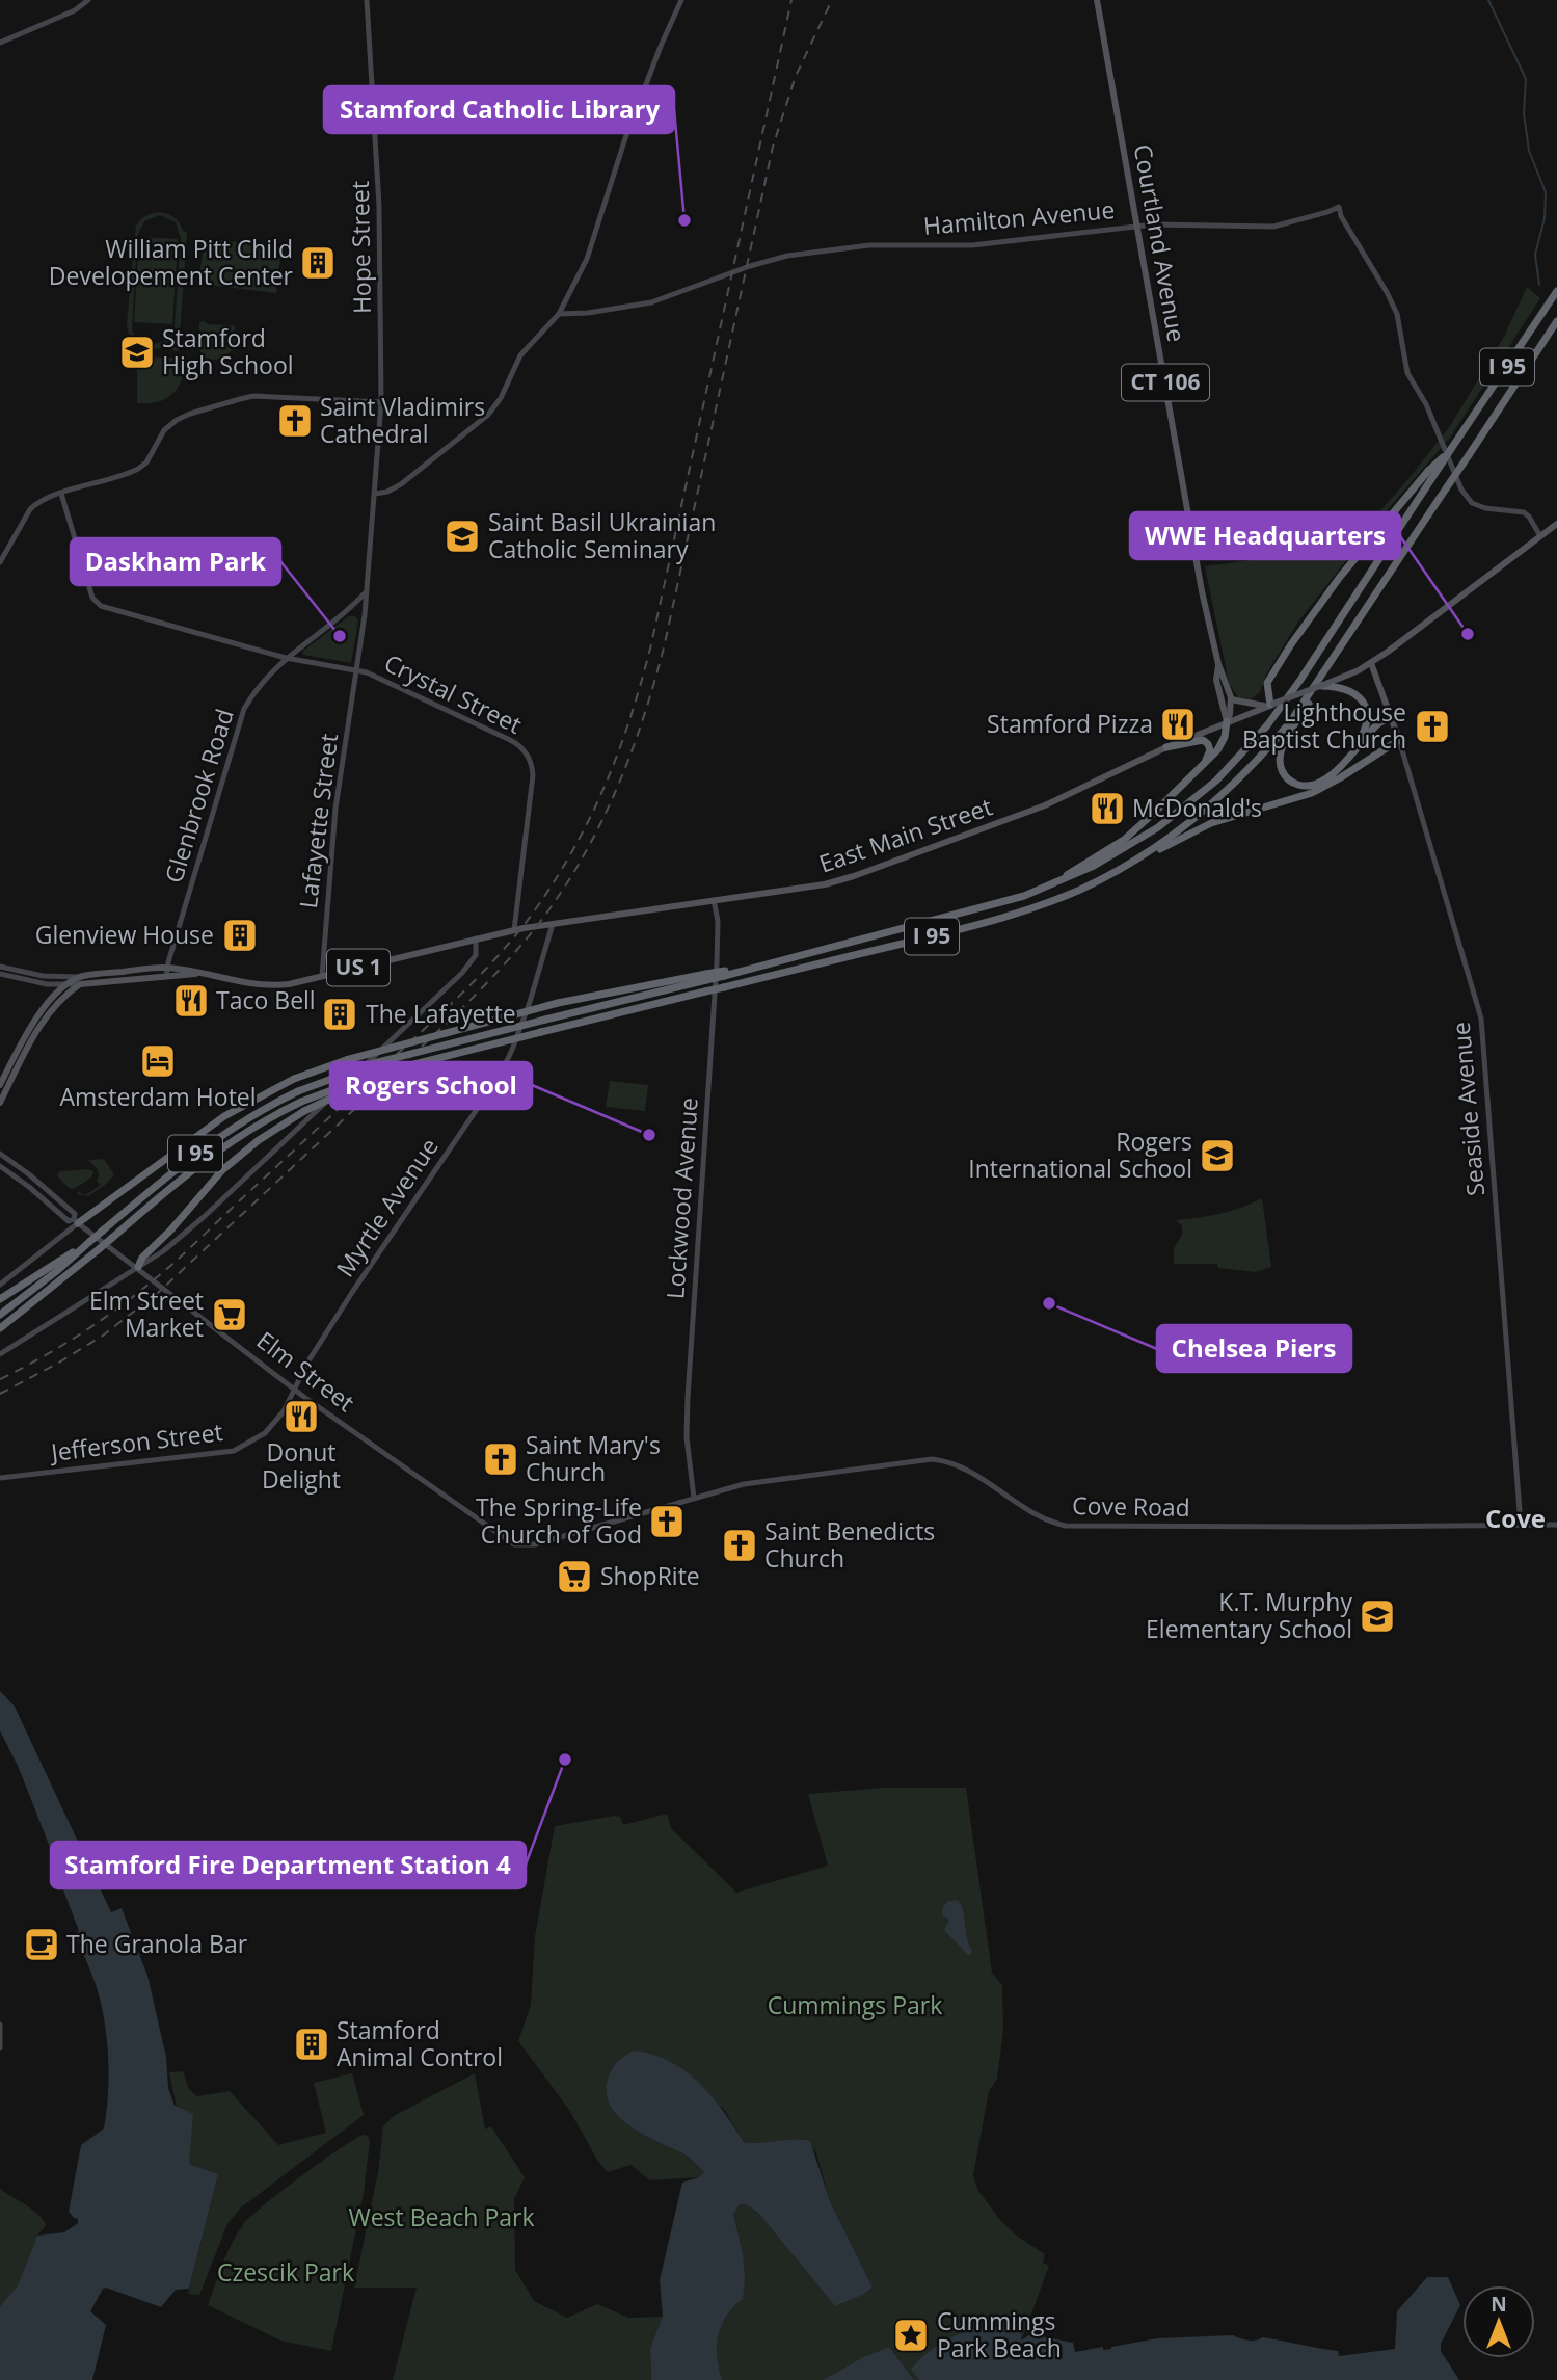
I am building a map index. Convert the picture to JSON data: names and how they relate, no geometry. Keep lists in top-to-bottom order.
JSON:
{
  "streets": {
    "highway": ["I 95"],
    "main road": [
      "Courtland Avenue",
      "CT 106",
      "East Main Street",
      "US 1",
      "Seaside Avenue"
    ],
    "street": [
      "Hamilton Avenue",
      "Hope Street",
      "Crystal Street",
      "Glenbrook Road",
      "Lafayette Street",
      "Lockwood Avenue",
      "Myrtle Avenue",
      "Elm Street",
      "Jefferson Street",
      "Cove Road"
    ]
  },
  "crossings": [
    ["Hamilton Avenue", "Courtland Avenue"],
    ["Hamilton Avenue", "East Main Street"],
    ["Courtland Avenue", "East Main Street"],
    ["Crystal Street", "Glenbrook Road"],
    ["Crystal Street", "Lafayette Street"],
    ["Crystal Street", "East Main Street"],
    ["Glenbrook Road", "Lafayette Street"],
    ["Glenbrook Road", "East Main Street"],
    ["Lafayette Street", "East Main Street"],
    ["East Main Street", "Seaside Avenue"],
    ["East Main Street", "Lockwood Avenue"],
    ["East Main Street", "Myrtle Avenue"],
    ["Seaside Avenue", "Cove Road"],
    ["Lockwood Avenue", "Cove Road"],
    ["Myrtle Avenue", "Elm Street"],
    ["Myrtle Avenue", "Jefferson Street"],
    ["Elm Street", "Jefferson Street"],
    ["Elm Street", "Cove Road"]
  ],
  "districts": ["Cove"],
  "parks": ["Cummings Park", "West Beach Park", "Czescik Park"],
  "places": {
    "other": [
      "Stamford Catholic Library",
      "WWE Headquarters",
      "Daskham Park",
      "Rogers School",
      "Chelsea Piers",
      "Stamford Fire Department Station 4"
    ],
    "building": [
      "William Pitt Child Developement Center",
      "Glenview House",
      "The Lafayette",
      "Stamford Animal Control"
    ],
    "school or university": [
      "Stamford High School",
      "Saint Basil Ukrainian Catholic Seminary",
      "Rogers International School",
      "K.T. Murphy Elementary School"
    ],
    "church": [
      "Saint Vladimirs Cathedral",
      "Lighthouse Baptist Church",
      "Saint Mary's Church",
      "The Spring-Life Church of God",
      "Saint Benedicts Church"
    ],
    "restaurant": [
      "Stamford Pizza",
      "McDonald's",
      "Taco Bell",
      "Donut Delight"
    ],
    "hotel": ["Amsterdam Hotel"],
    "supermarket": ["Elm Street Market", "ShopRite"],
    "cafe": ["The Granola Bar"],
    "place": ["Cummings Park Beach"]
  },
  "north": "top"
}
